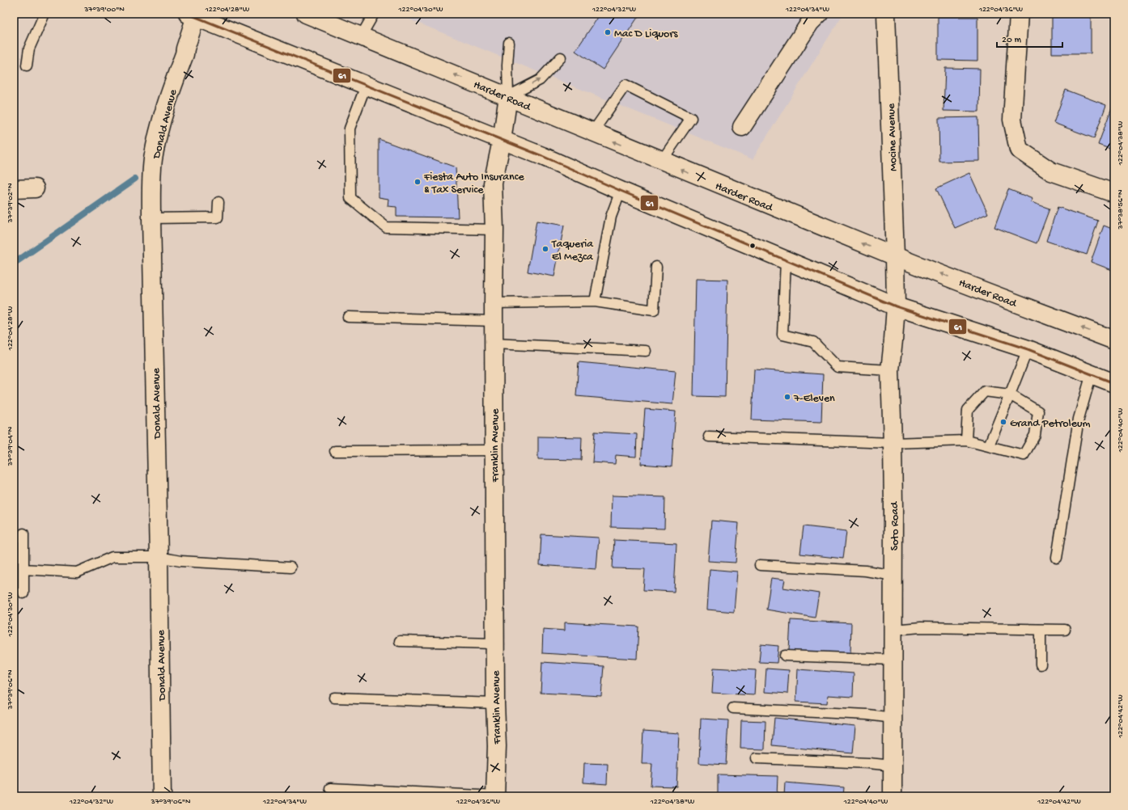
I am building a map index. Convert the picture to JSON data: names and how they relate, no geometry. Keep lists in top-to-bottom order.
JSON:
{
  "streets": {
    "street": [
      "Harder Road",
      "Donald Avenue",
      "Mocine Avenue",
      "Franklin Avenue",
      "Soto Road"
    ]
  },
  "crossings": [
    ["Harder Road", "Mocine Avenue"],
    ["Harder Road", "Franklin Avenue"],
    ["Harder Road", "Soto Road"],
    ["Mocine Avenue", "Soto Road"]
  ],
  "places": [
    "Mac D Liquors",
    "Fiesta Auto Insurance & Tax Service",
    "Taqueria El Mezca",
    "7-Eleven",
    "Grand Petroleum"
  ],
  "lines": ["transit line 61"],
  "scale_bar": "20 m",
  "coordinates": [
    "37°39'00\"N",
    "122°04'28\"W",
    "122°04'30\"W",
    "122°04'32\"W",
    "122°04'34\"W",
    "122°04'36\"W",
    "122°04'38\"W",
    "37°39'02\"N",
    "37°38'56\"N",
    "122°04'40\"W",
    "37°39'04\"N",
    "37°39'06\"N",
    "122°04'42\"W"
  ]
}
